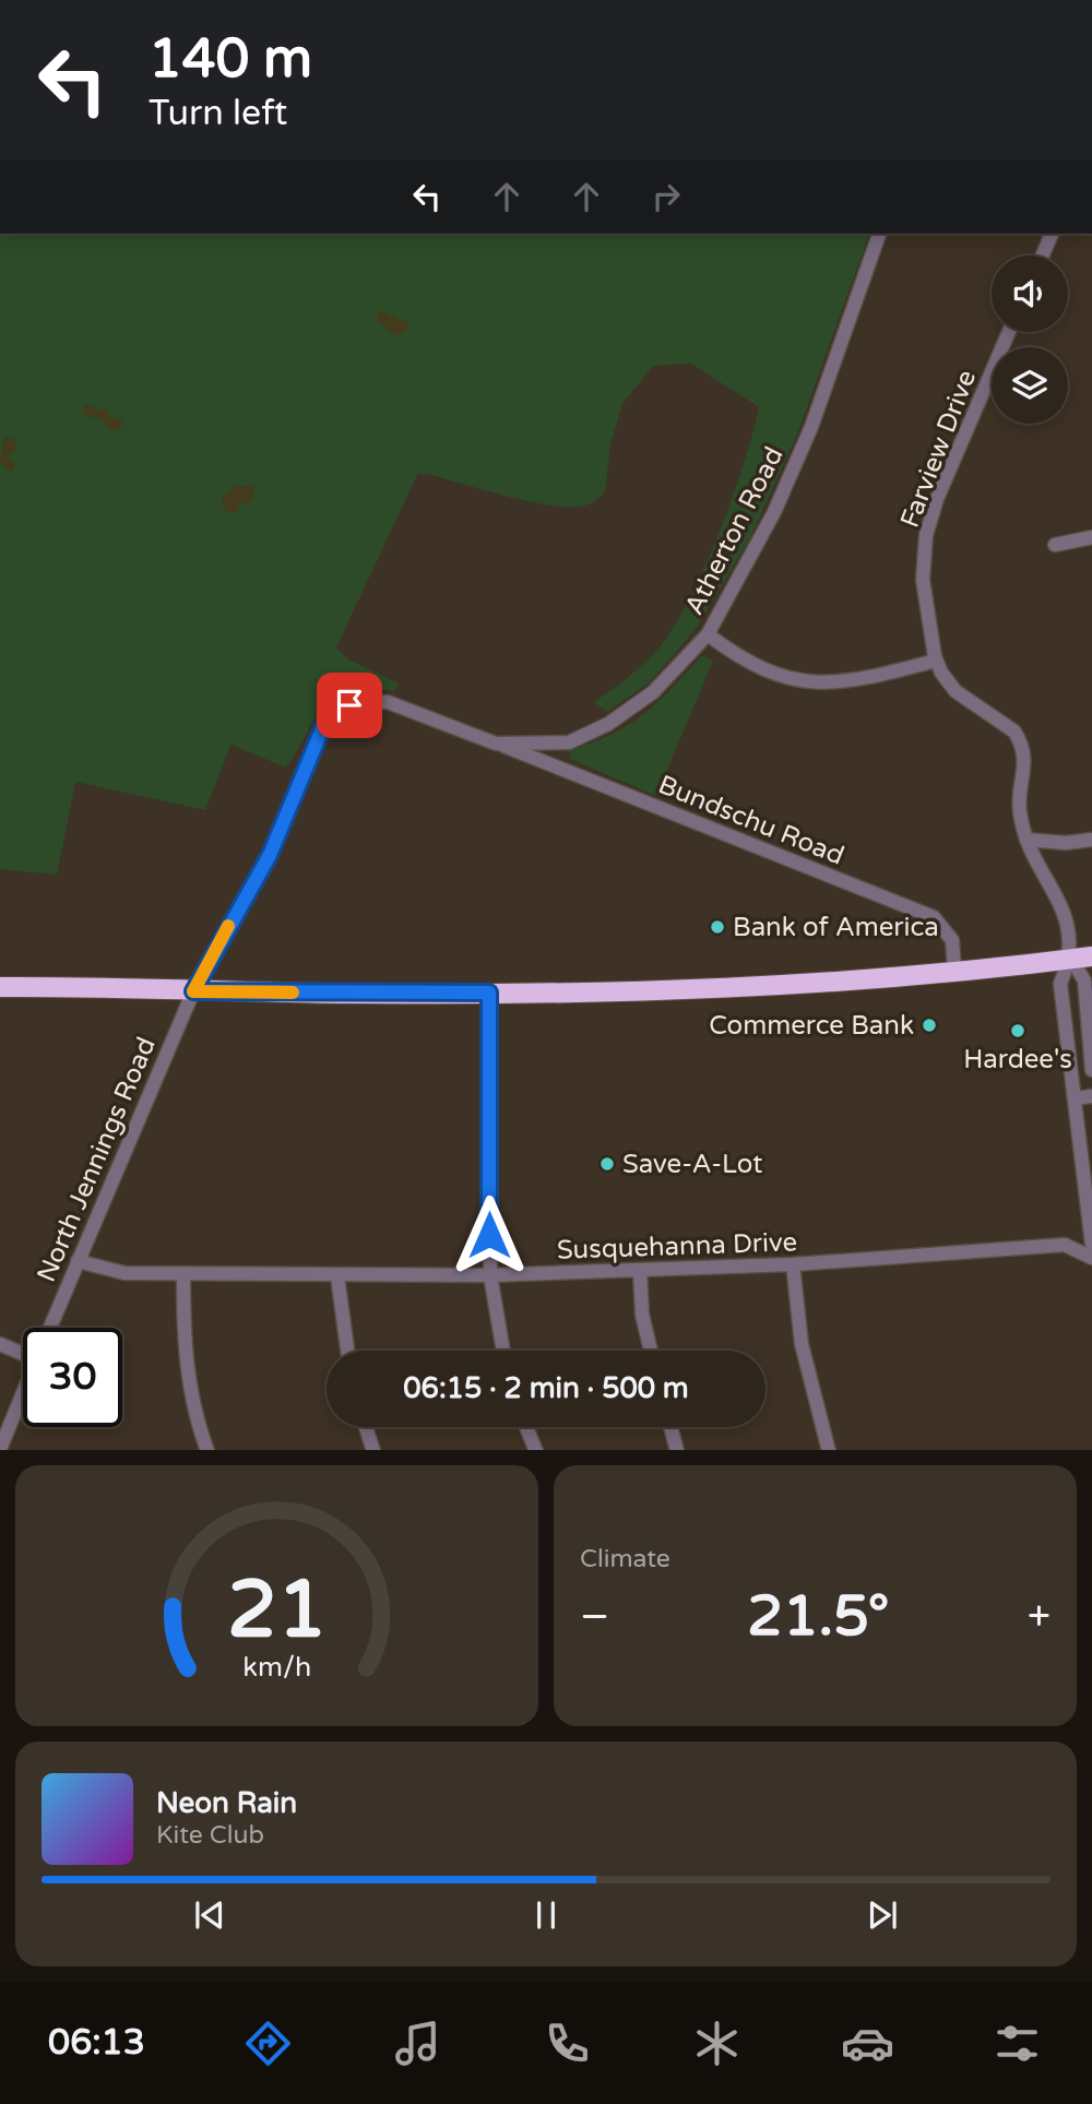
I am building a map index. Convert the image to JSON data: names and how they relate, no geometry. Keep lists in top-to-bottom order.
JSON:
{
  "streets": {
    "street": [
      "Farview Drive",
      "Atherton Road",
      "Bundschu Road",
      "North Jennings Road",
      "Susquehanna Drive"
    ]
  },
  "crossings": [
    ["Atherton Road", "Bundschu Road"],
    ["Atherton Road", "North Jennings Road"],
    ["North Jennings Road", "Susquehanna Drive"]
  ],
  "places": [
    "Bank of America",
    "Commerce Bank",
    "Hardee's",
    "Save-A-Lot"
  ],
  "page": {
    "turn": ["140 m", "Turn left"],
    "limit": "30",
    "trip": "06:15 · 2 min · 500 m",
    "tile": "Climate",
    "heat": ["−", "21.5°", "+"],
    "song": ["Neon Rain", "Kite Club"],
    "tabs": "06:13",
    "gauge": ["21", "km/h"]
  }
}
